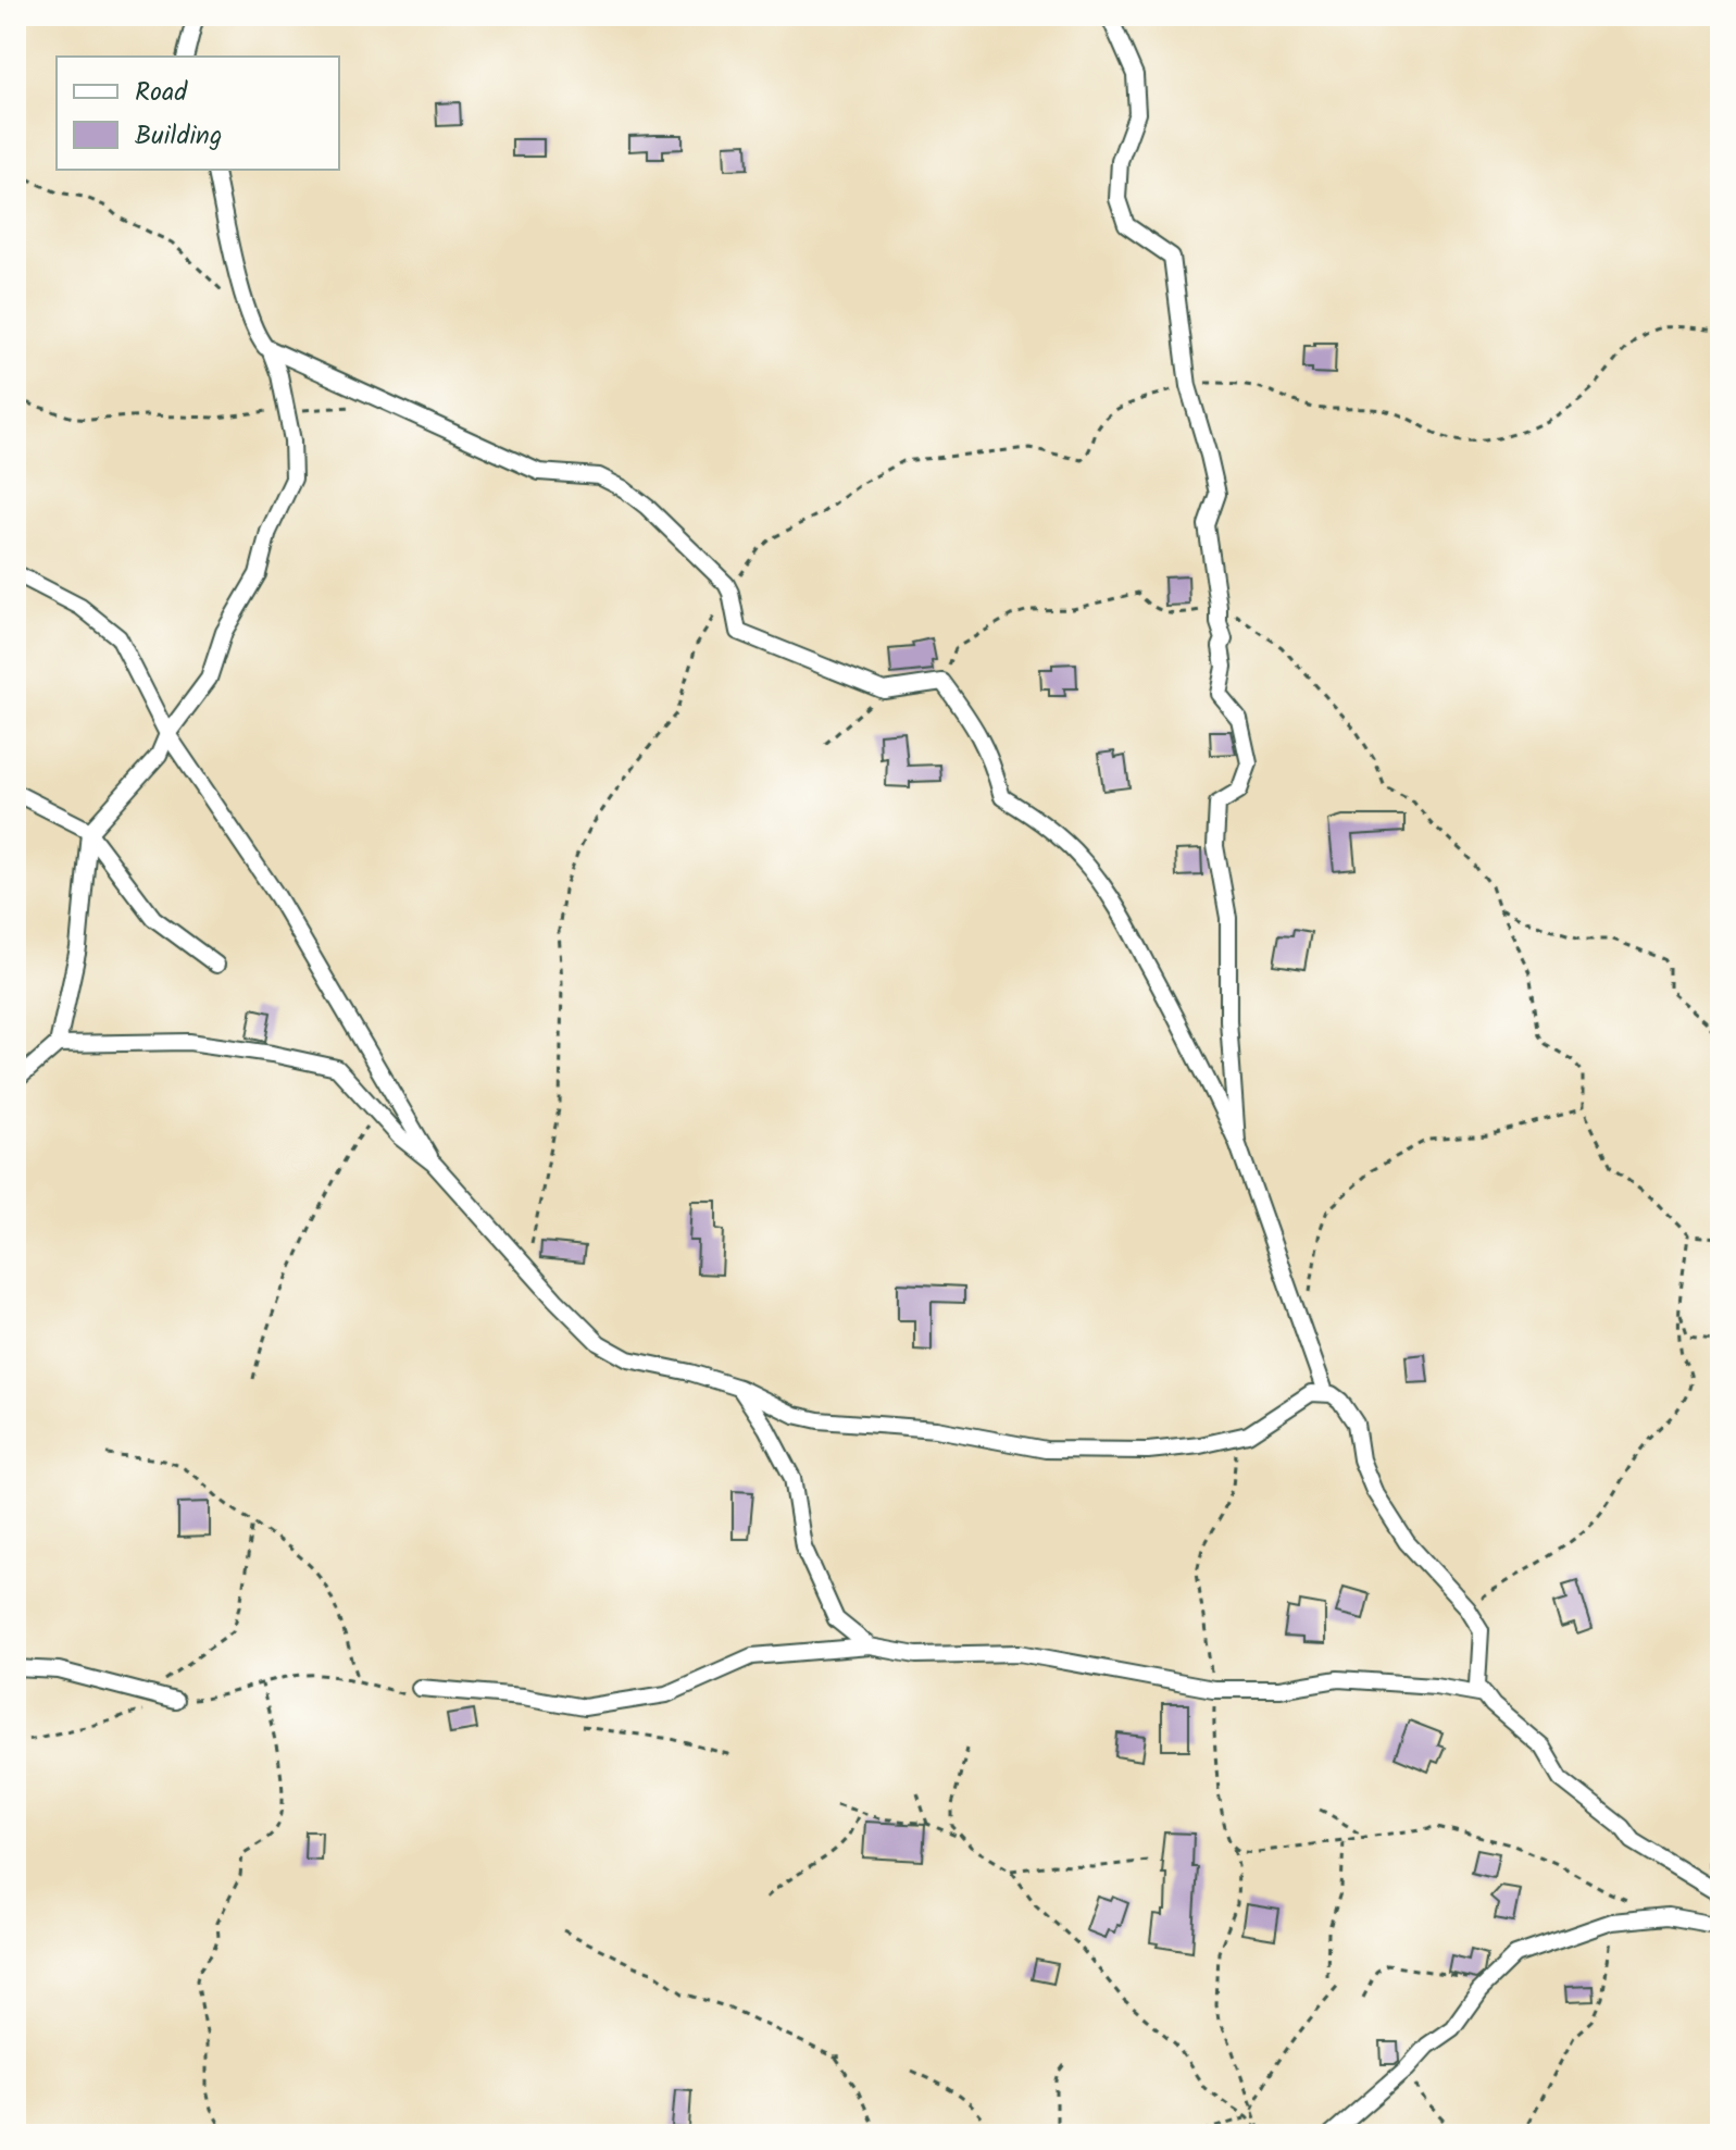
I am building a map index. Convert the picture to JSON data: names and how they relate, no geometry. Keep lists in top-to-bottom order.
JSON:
{
  "legend": ["Road", "Building"]
}
